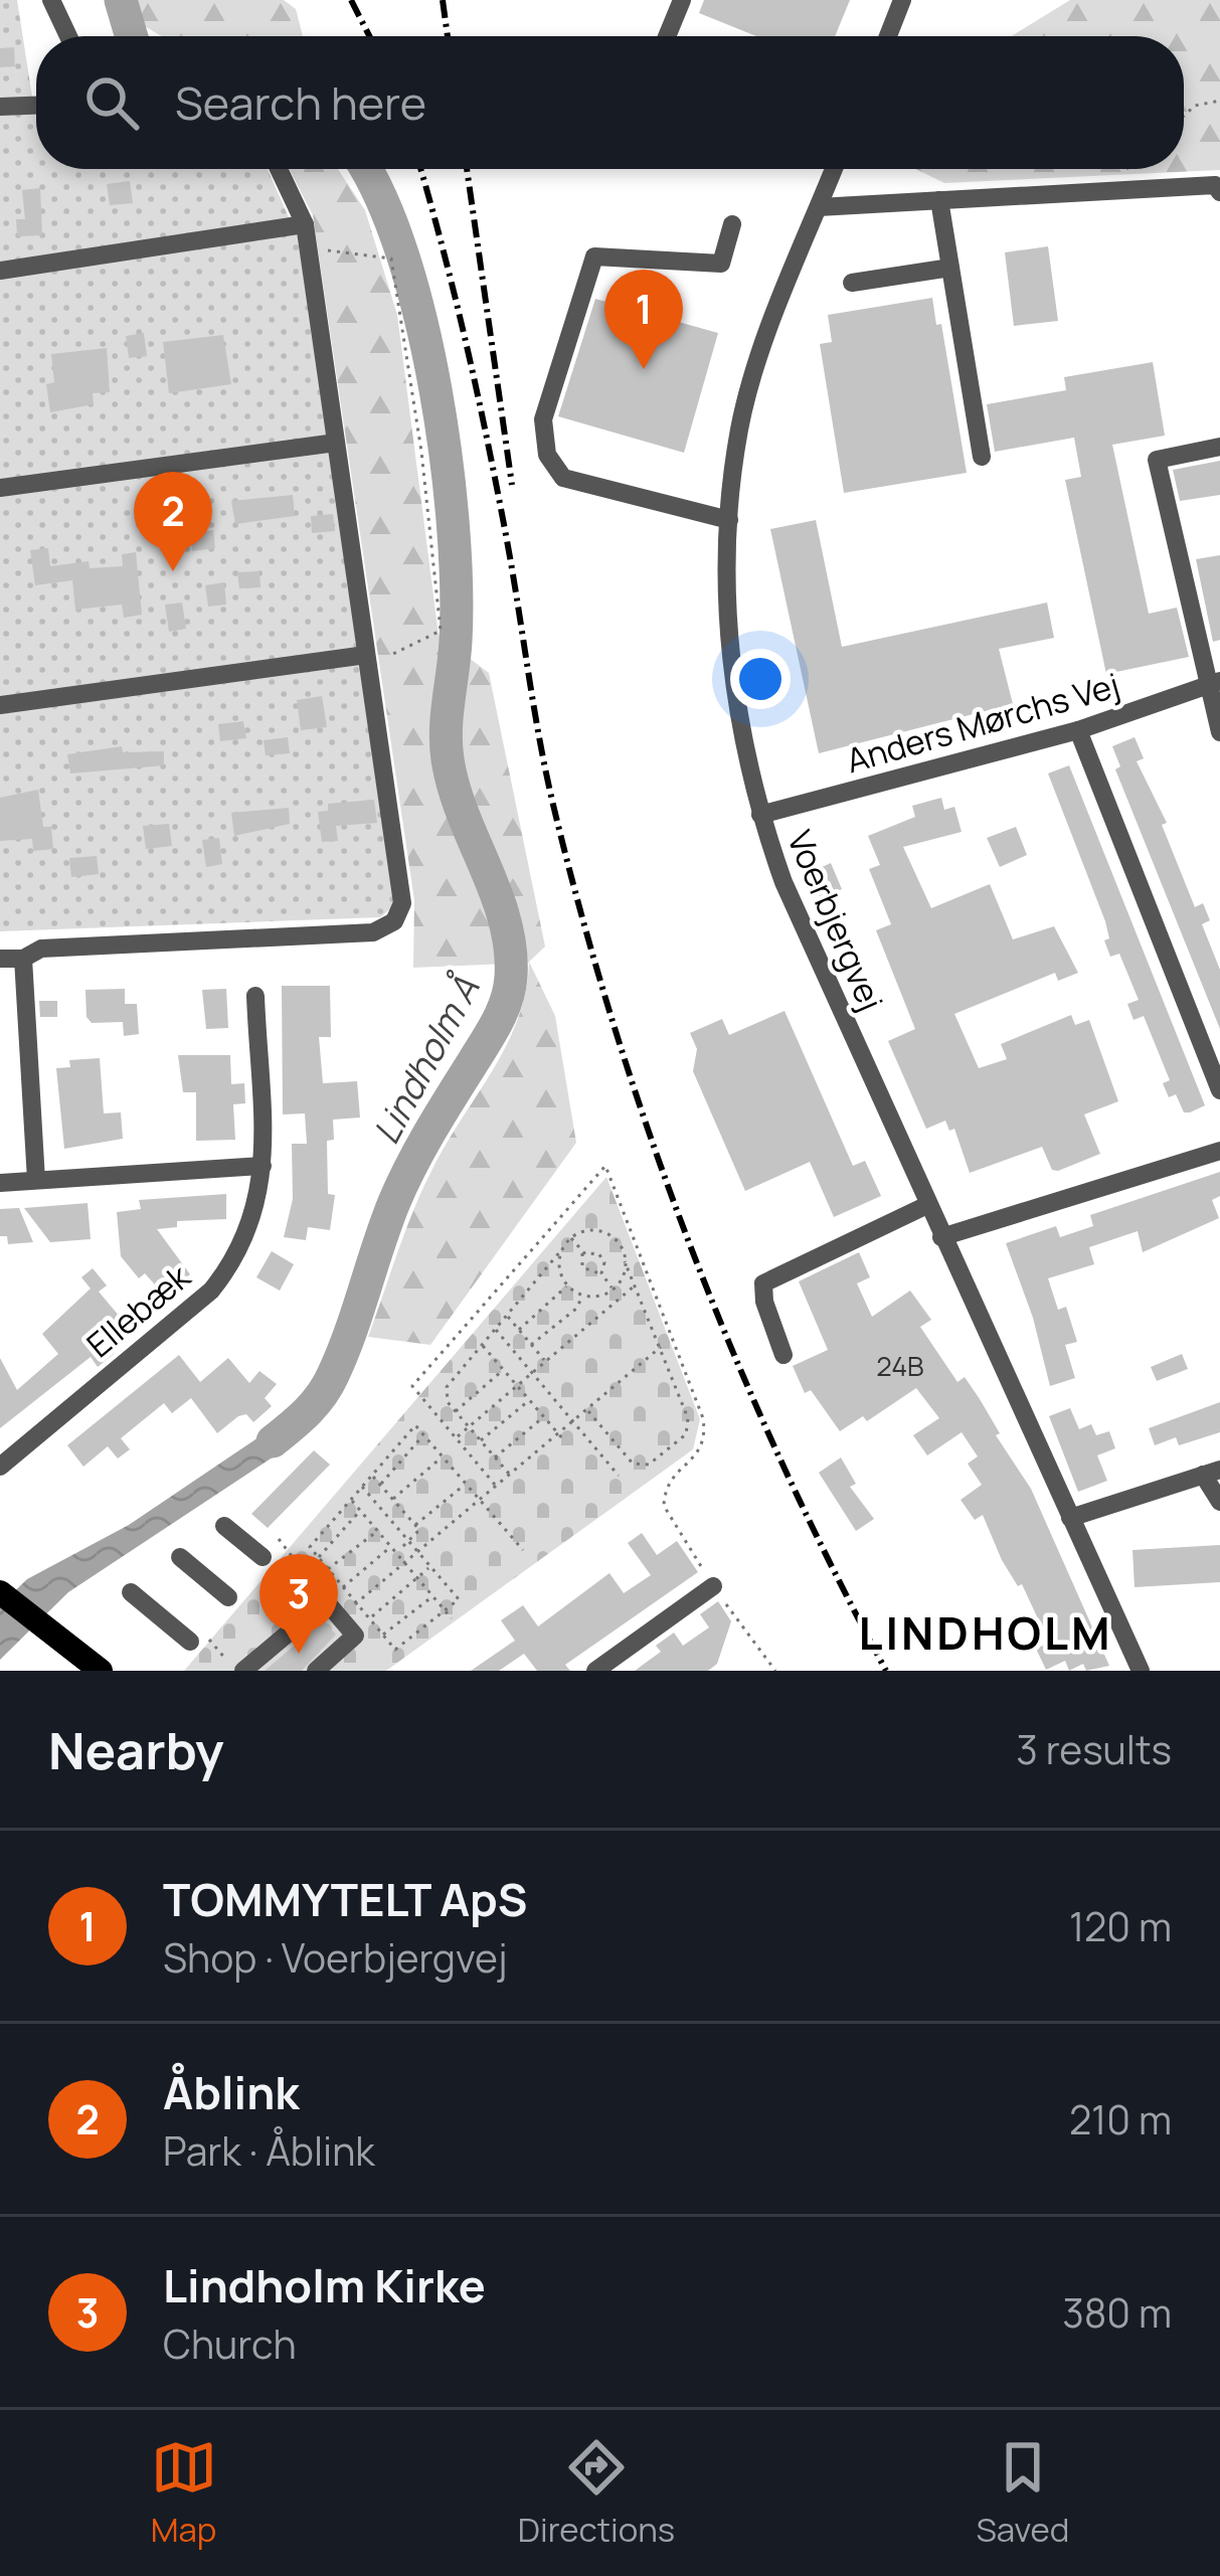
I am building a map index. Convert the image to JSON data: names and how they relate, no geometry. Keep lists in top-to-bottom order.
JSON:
{
  "streets": {
    "street": ["Anders Mørchs Vej", "Voerbjergvej", "Ellebæk"]
  },
  "crossings": [
    ["Anders Mørchs Vej", "Voerbjergvej"]
  ],
  "districts": ["LINDHOLM"],
  "water": ["Lindholm Å"],
  "house_numbers": ["24B"],
  "page": {
    "search": "Search here",
    "pins": ["1", "2", "3"],
    "heading": ["Nearby", "3 results"],
    "list": [
      {
        "mark": "1",
        "name": "TOMMYTELT ApS",
        "note": "Shop · Voerbjergvej",
        "value": "120 m"
      },
      {
        "mark": "2",
        "name": "Åblink",
        "note": "Park · Åblink",
        "value": "210 m"
      },
      {
        "mark": "3",
        "name": "Lindholm Kirke",
        "note": "Church",
        "value": "380 m"
      }
    ],
    "nav": ["Map", "Directions", "Saved"]
  }
}
